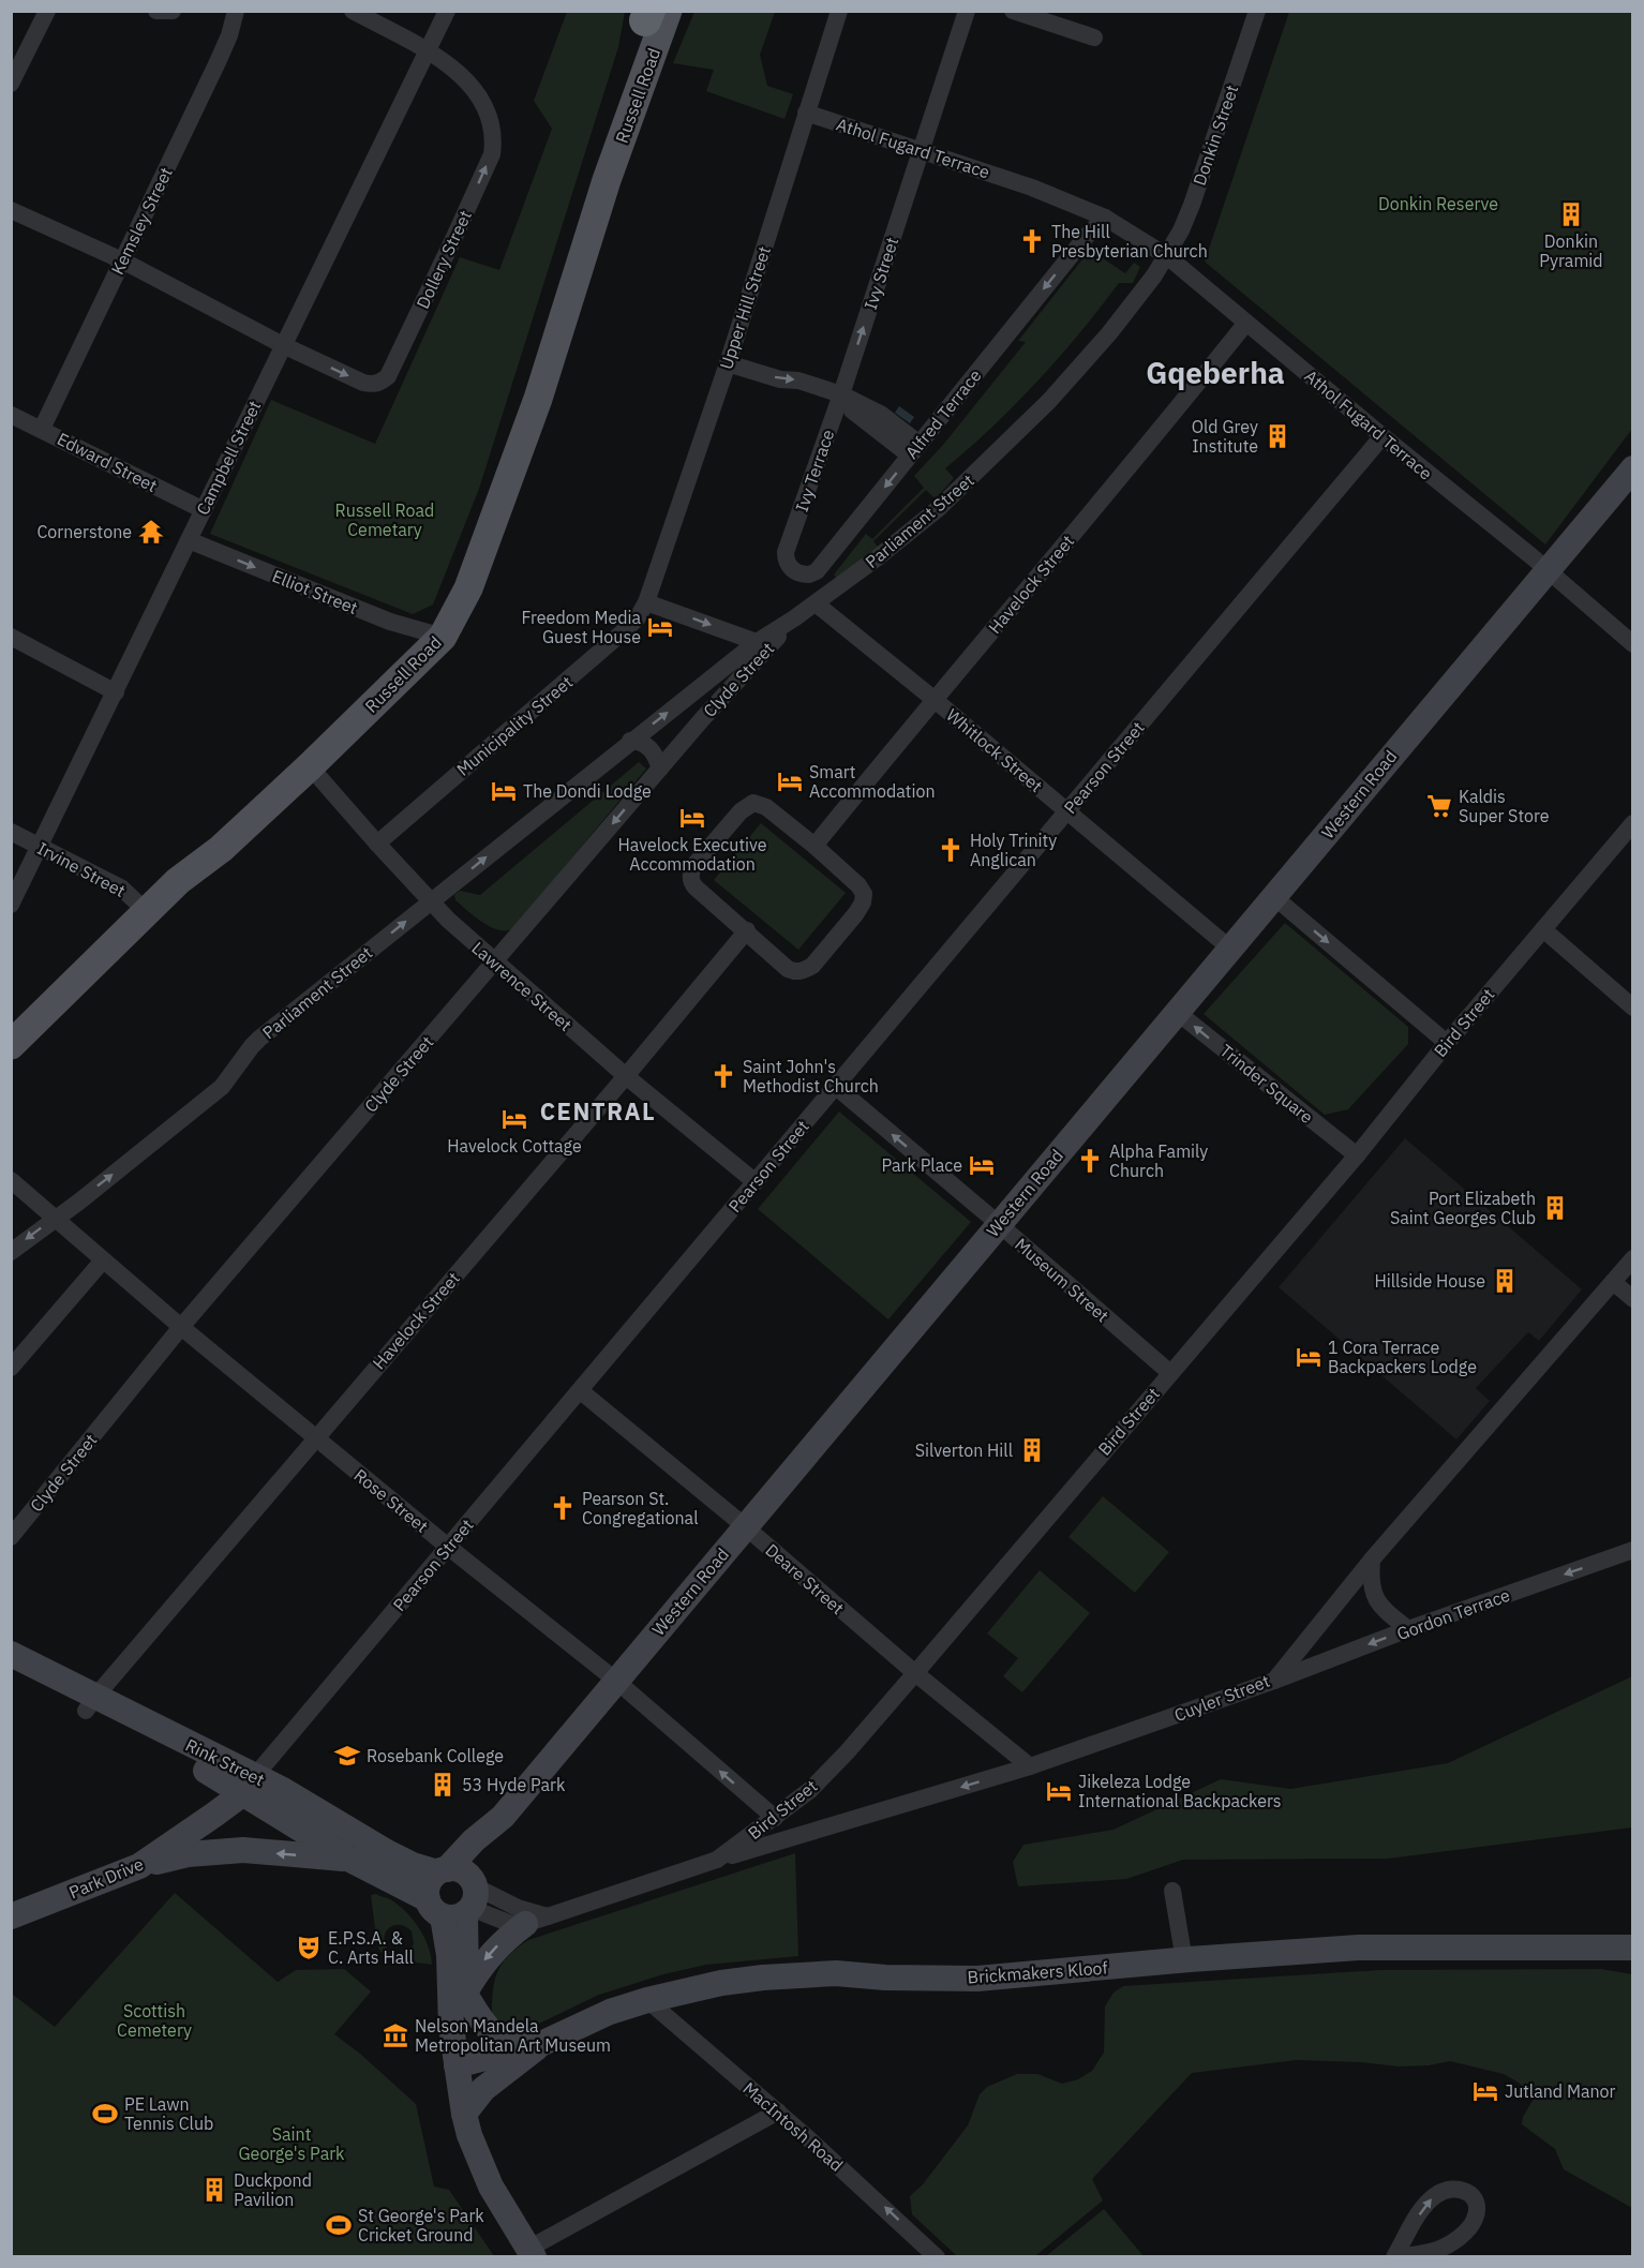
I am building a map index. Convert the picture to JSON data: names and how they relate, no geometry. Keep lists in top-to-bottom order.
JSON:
{
  "streets": {
    "main road": ["Russell Road"],
    "street": [
      "Donkin Street",
      "Athol Fugard Terrace",
      "Kemsley Street",
      "Dollery Street",
      "Ivy Street",
      "Upper Hill Street",
      "Alfred Terrace",
      "Campbell Street",
      "Edward Street",
      "Ivy Terrace",
      "Parliament Street",
      "Havelock Street",
      "Elliot Street",
      "Clyde Street",
      "Municipality Street",
      "Whitlock Street",
      "Pearson Street",
      "Western Road",
      "Irvine Street",
      "Lawrence Street",
      "Bird Street",
      "Trinder Square",
      "Museum Street",
      "Rose Street",
      "Deare Street",
      "Gordon Terrace",
      "Cuyler Street",
      "Rink Street",
      "Park Drive",
      "Brickmakers Kloof",
      "MacIntosh Road"
    ]
  },
  "crossings": [
    ["Russell Road", "Elliot Street"],
    ["Russell Road", "Irvine Street"],
    ["Russell Road", "Lawrence Street"],
    ["Donkin Street", "Athol Fugard Terrace"],
    ["Donkin Street", "Parliament Street"],
    ["Athol Fugard Terrace", "Ivy Street"],
    ["Athol Fugard Terrace", "Upper Hill Street"],
    ["Athol Fugard Terrace", "Alfred Terrace"],
    ["Athol Fugard Terrace", "Parliament Street"],
    ["Athol Fugard Terrace", "Havelock Street"],
    ["Athol Fugard Terrace", "Pearson Street"],
    ["Athol Fugard Terrace", "Western Road"],
    ["Kemsley Street", "Edward Street"],
    ["Dollery Street", "Campbell Street"],
    ["Ivy Street", "Ivy Terrace"],
    ["Upper Hill Street", "Municipality Street"],
    ["Alfred Terrace", "Ivy Terrace"],
    ["Campbell Street", "Edward Street"],
    ["Campbell Street", "Elliot Street"],
    ["Campbell Street", "Irvine Street"],
    ["Parliament Street", "Clyde Street"],
    ["Parliament Street", "Whitlock Street"],
    ["Parliament Street", "Lawrence Street"],
    ["Parliament Street", "Rose Street"],
    ["Havelock Street", "Whitlock Street"],
    ["Havelock Street", "Lawrence Street"],
    ["Havelock Street", "Rose Street"],
    ["Havelock Street", "Rink Street"],
    ["Clyde Street", "Lawrence Street"],
    ["Clyde Street", "Rose Street"],
    ["Municipality Street", "Lawrence Street"],
    ["Whitlock Street", "Pearson Street"],
    ["Whitlock Street", "Western Road"],
    ["Pearson Street", "Lawrence Street"],
    ["Pearson Street", "Museum Street"],
    ["Pearson Street", "Rose Street"],
    ["Pearson Street", "Deare Street"],
    ["Pearson Street", "Rink Street"],
    ["Pearson Street", "Park Drive"],
    ["Western Road", "Trinder Square"],
    ["Western Road", "Museum Street"],
    ["Western Road", "Rose Street"],
    ["Western Road", "Deare Street"],
    ["Western Road", "Rink Street"],
    ["Bird Street", "Trinder Square"],
    ["Bird Street", "Museum Street"],
    ["Bird Street", "Rose Street"],
    ["Bird Street", "Deare Street"],
    ["Bird Street", "Cuyler Street"],
    ["Deare Street", "Cuyler Street"],
    ["Gordon Terrace", "Cuyler Street"],
    ["Rink Street", "Park Drive"],
    ["Brickmakers Kloof", "MacIntosh Road"]
  ],
  "one_way": [
    "Ivy Street",
    "Alfred Terrace",
    "Parliament Street",
    "Elliot Street",
    "Museum Street",
    "Gordon Terrace",
    "MacIntosh Road"
  ],
  "districts": ["Gqeberha", "CENTRAL"],
  "parks": [
    "Donkin Reserve",
    "Russell Road Cemetary",
    "Scottish Cemetery",
    "Saint George's Park"
  ],
  "places": {
    "building": [
      "Donkin Pyramid",
      "Old Grey Institute",
      "Port Elizabeth Saint Georges Club",
      "Hillside House",
      "Silverton Hill",
      "53 Hyde Park",
      "Duckpond Pavilion"
    ],
    "church": [
      "The Hill Presbyterian Church",
      "Holy Trinity Anglican",
      "Saint John's Methodist Church",
      "Alpha Family Church",
      "Pearson St. Congregational"
    ],
    "temple": ["Cornerstone"],
    "hotel": [
      "Freedom Media Guest House",
      "Smart Accommodation",
      "The Dondi Lodge",
      "Havelock Executive Accommodation",
      "Havelock Cottage",
      "Park Place",
      "1 Cora Terrace Backpackers Lodge",
      "Jikeleza Lodge International Backpackers",
      "Jutland Manor"
    ],
    "supermarket": ["Kaldis Super Store"],
    "school or university": ["Rosebank College"],
    "theatre": ["E.P.S.A. & C. Arts Hall"],
    "museum": ["Nelson Mandela Metropolitan Art Museum"],
    "sports": ["PE Lawn Tennis Club", "St George's Park Cricket Ground"]
  }
}
